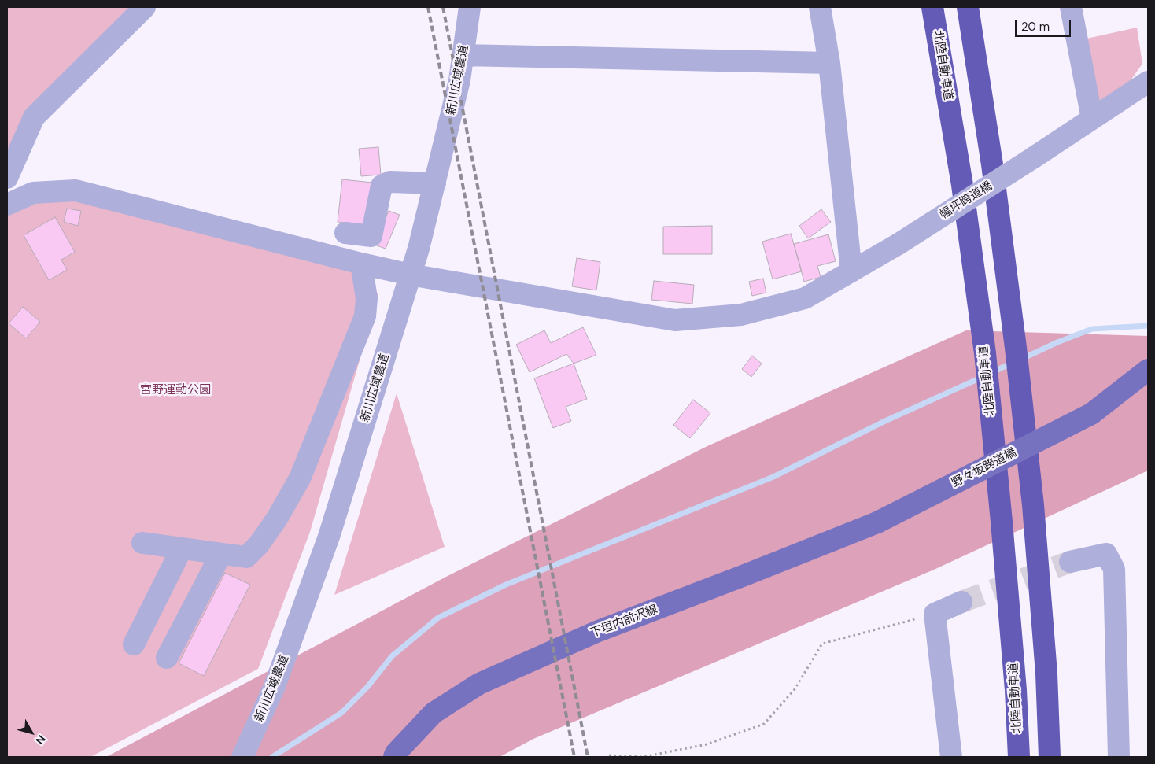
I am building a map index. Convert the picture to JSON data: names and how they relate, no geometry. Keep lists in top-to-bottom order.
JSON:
{
  "streets": {
    "highway": ["北陸自動車道"],
    "main road": ["野々坂跨道橋", "下垣内前沢線"],
    "street": ["新川広域農道", "幅坪跨道橋"]
  },
  "crossings": [
    ["新川広域農道", "幅坪跨道橋"],
    ["野々坂跨道橋", "下垣内前沢線"]
  ],
  "parks": ["宮野運動公園"],
  "scale_bar": "20 m",
  "north": "bottom right"
}
